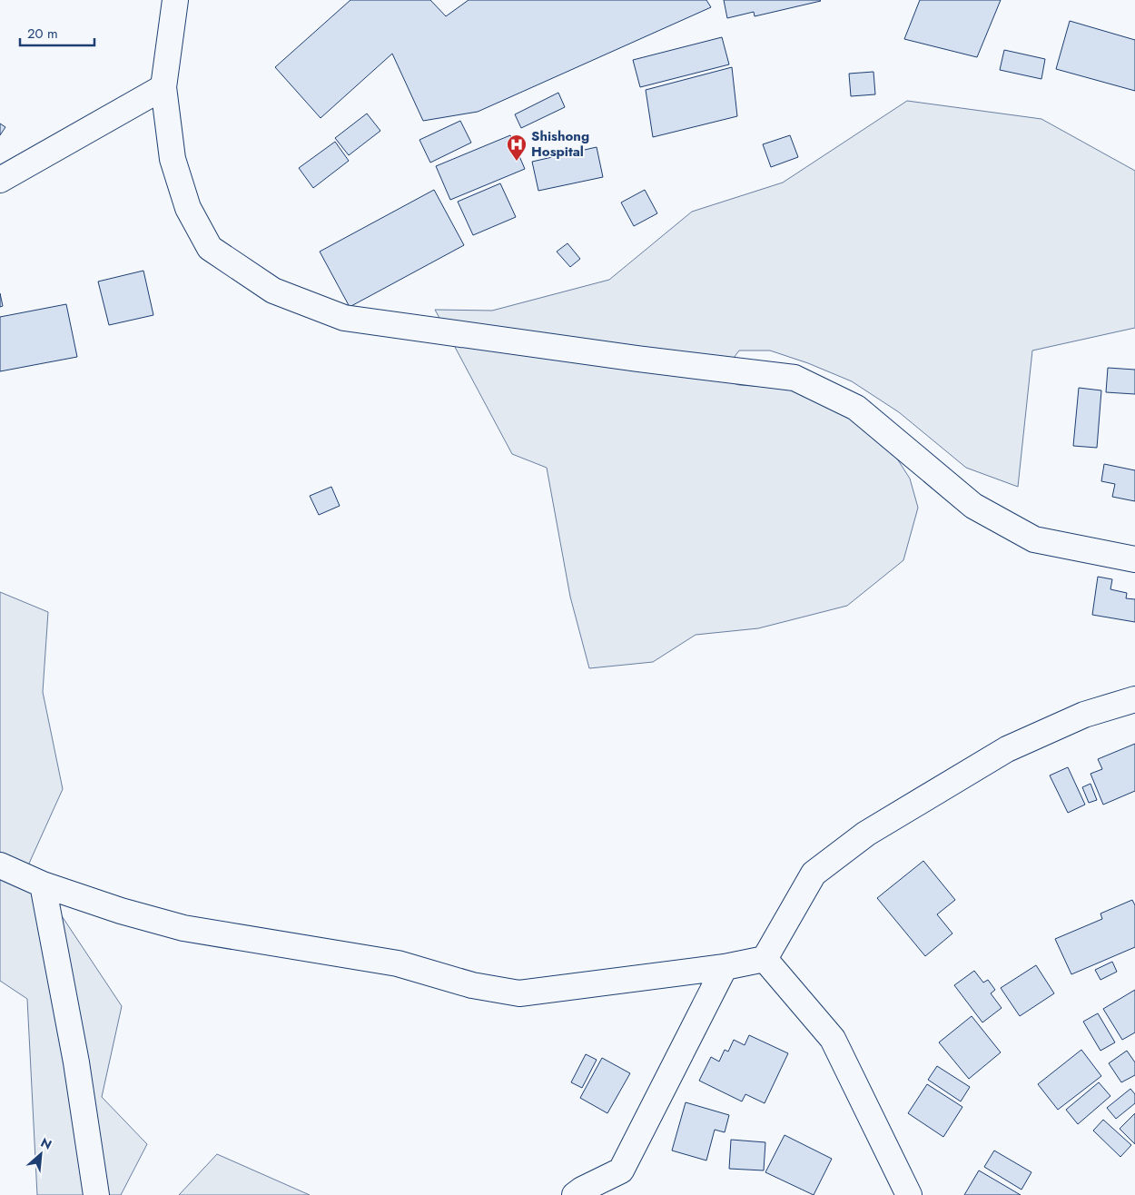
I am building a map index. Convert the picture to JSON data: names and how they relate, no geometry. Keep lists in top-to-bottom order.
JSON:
{
  "places": {
    "hospital": ["Shishong Hospital"]
  },
  "scale_bar": "20 m",
  "north": "top right"
}
